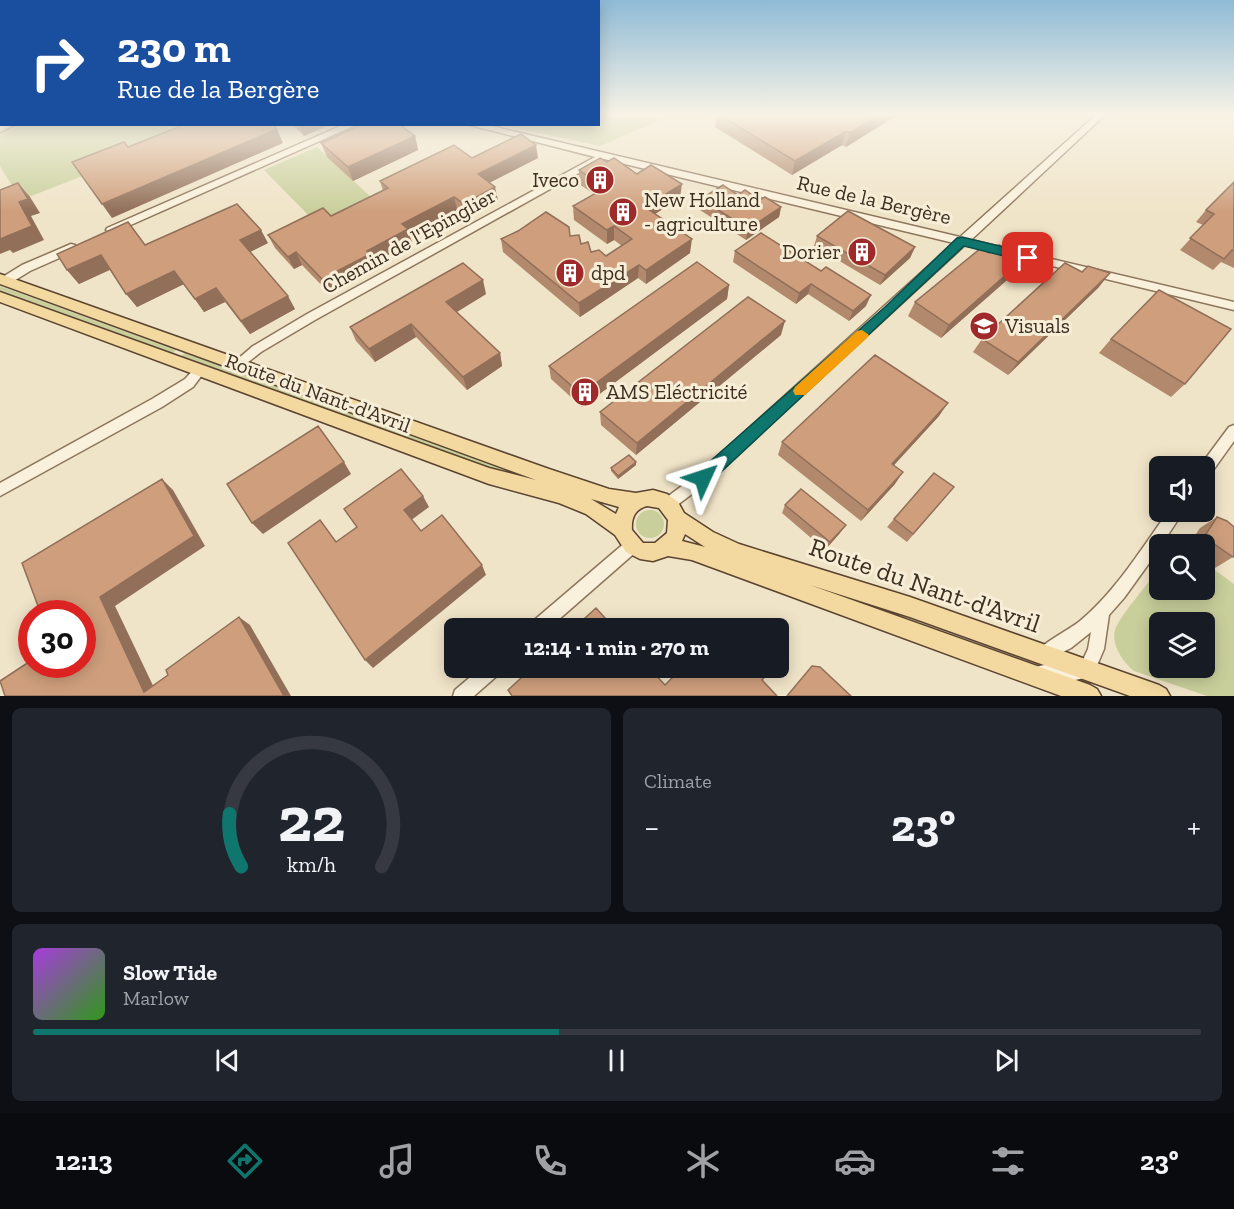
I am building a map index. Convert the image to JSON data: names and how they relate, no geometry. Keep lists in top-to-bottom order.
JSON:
{
  "streets": {
    "main road": ["Route du Nant-d'Avril"],
    "street": ["Rue de la Bergère", "Chemin de l'Epinglier"]
  },
  "crossings": [
    ["Rue de la Bergère", "Chemin de l'Epinglier"],
    ["Chemin de l'Epinglier", "Route du Nant-d'Avril"]
  ],
  "places": {
    "building": [
      "Iveco",
      "New Holland - agriculture",
      "Dorier",
      "dpd",
      "AMS Eléctricité"
    ],
    "school or university": ["Visuals"]
  },
  "page": {
    "turn": ["230 m", "Rue de la Bergère"],
    "limit": "30",
    "trip": "12:14 · 1 min · 270 m",
    "tile": "Climate",
    "heat": ["−", "23°", "+"],
    "song": ["Slow Tide", "Marlow"],
    "tabs": ["12:13", "23°"],
    "gauge": ["22", "km/h"]
  }
}
